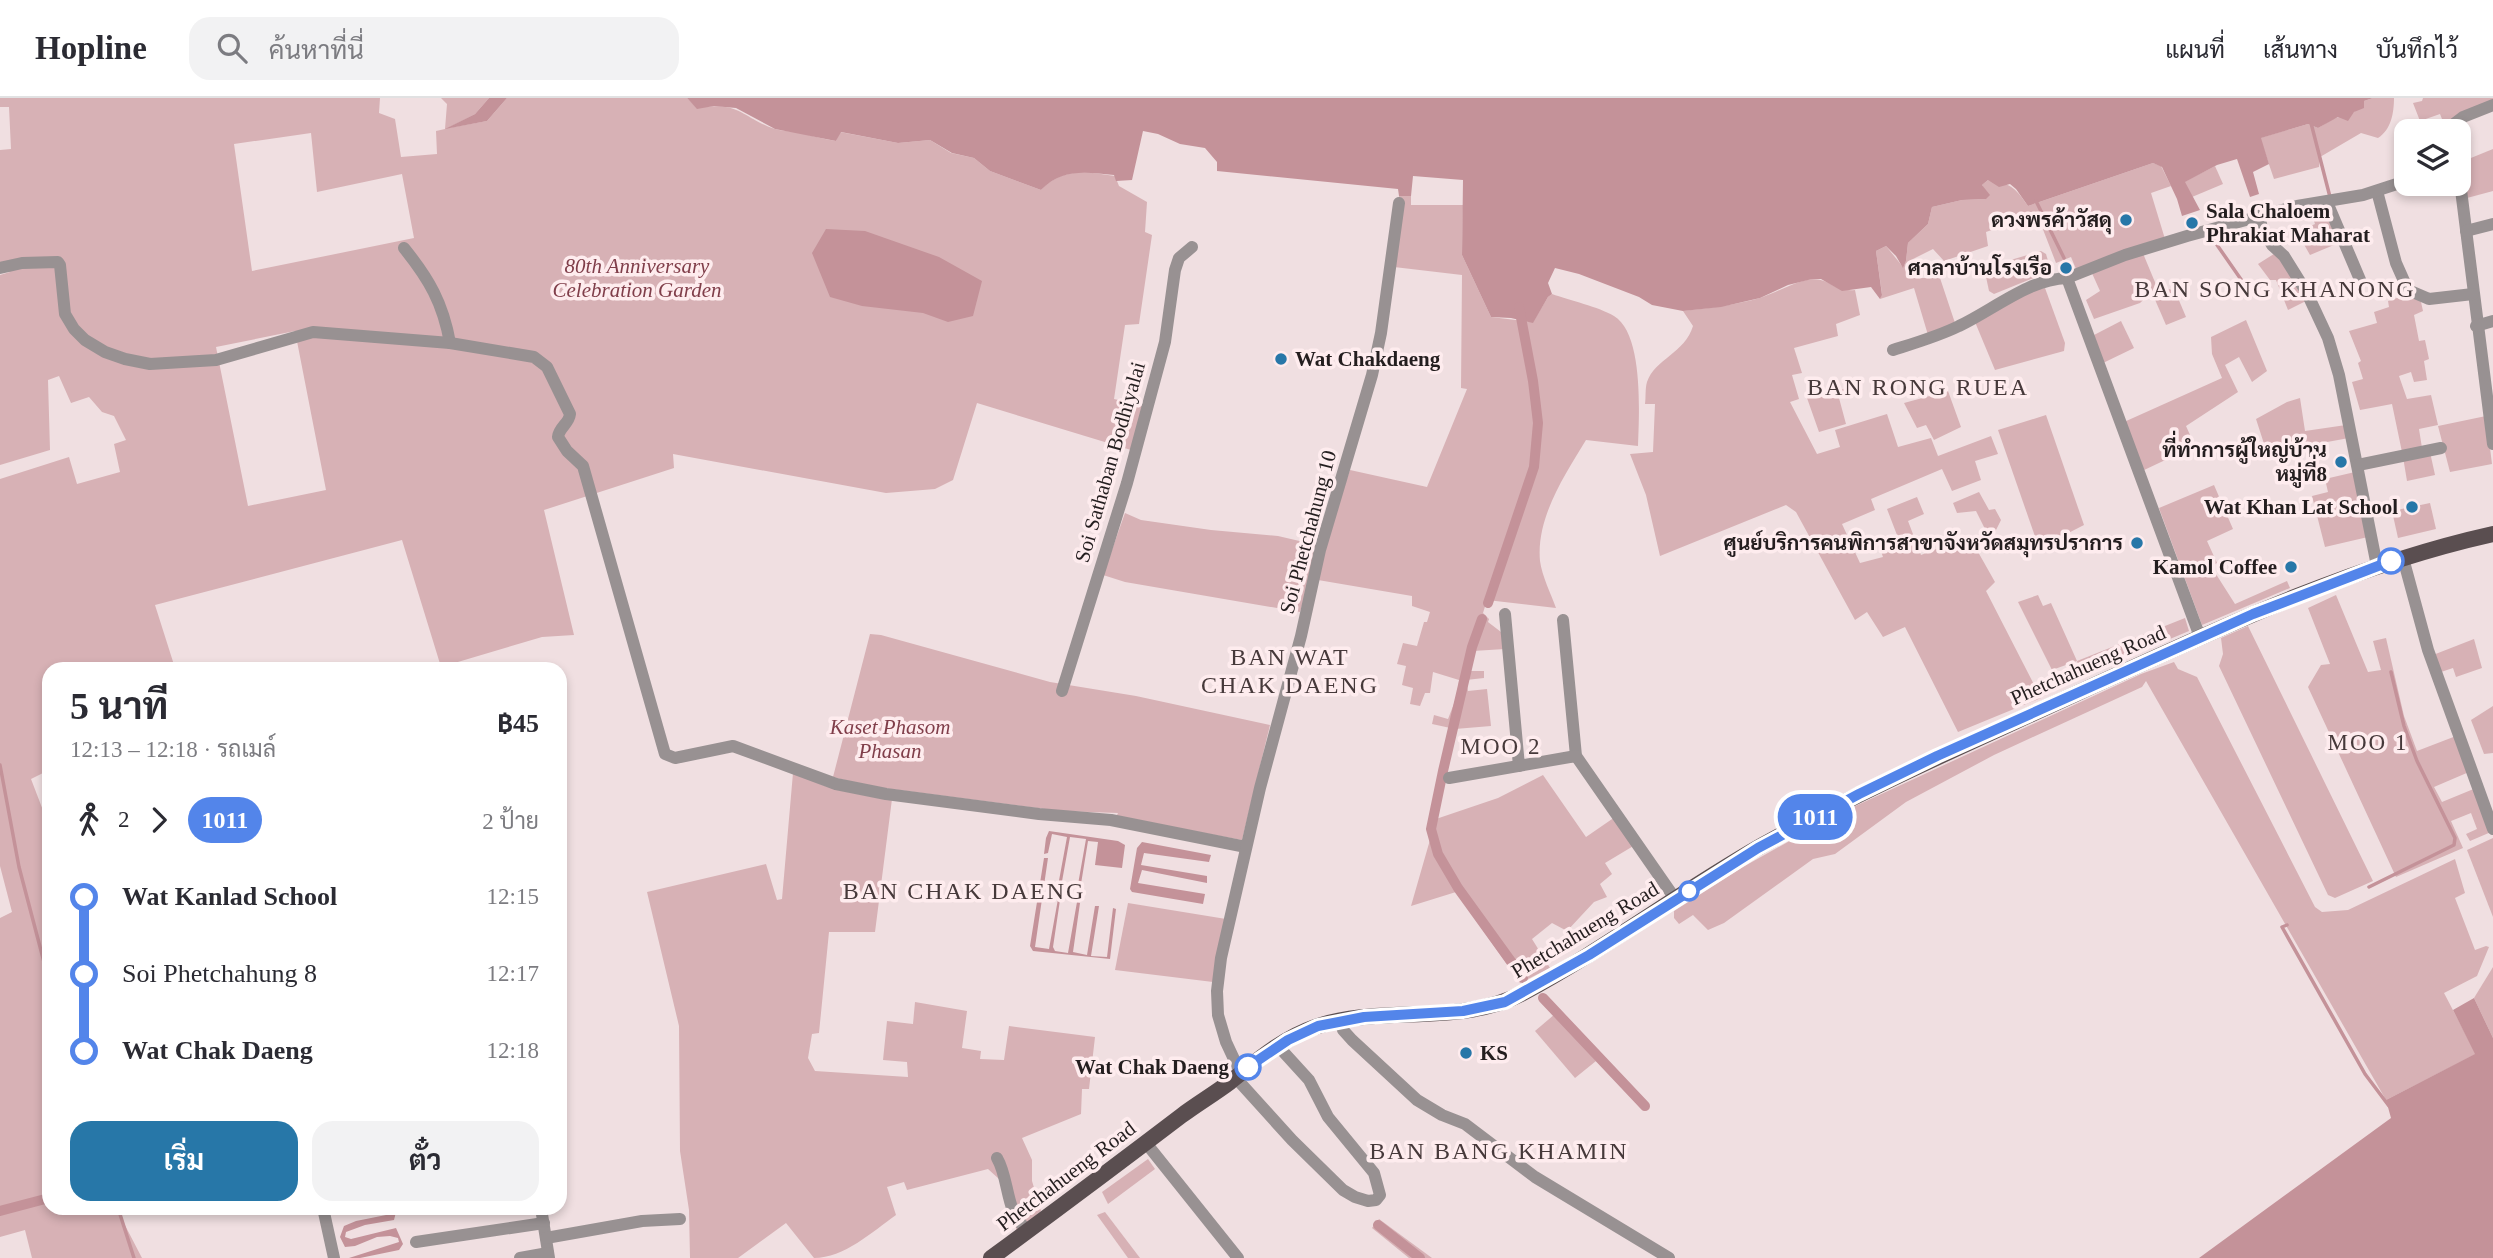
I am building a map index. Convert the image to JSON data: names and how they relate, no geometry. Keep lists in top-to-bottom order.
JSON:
{
  "streets": {
    "main road": ["Phetchahueng Road"],
    "street": ["Soi Sathaban Bodhiyalai", "Soi Phetchahung 10"]
  },
  "crossings": [
    ["Soi Phetchahung 10", "Phetchahueng Road"]
  ],
  "districts": [
    "BAN SONG KHANONG",
    "BAN RONG RUEA",
    "BAN WAT CHAK DAENG",
    "MOO 1",
    "MOO 2",
    "BAN CHAK DAENG",
    "BAN BANG KHAMIN"
  ],
  "parks": ["80th Anniversary Celebration Garden", "Kaset Phasom Phasan"],
  "places": [
    "ดวงพรค้าวัสดุ",
    "Sala Chaloem Phrakiat Maharat",
    "ศาลาบ้านโรงเรือ",
    "Wat Chakdaeng",
    "ที่ทำการผู้ใหญ่บ้าน หมู่ที่8",
    "Wat Khan Lat School",
    "ศูนย์บริการคนพิการสาขาจังหวัดสมุทรปราการ",
    "Kamol Coffee",
    "KS",
    "Wat Chak Daeng"
  ],
  "lines": ["bus line 1011"],
  "page": {
    "header": "Hopline",
    "search": "ค้นหาที่นี่",
    "nav": ["แผนที่", "เส้นทาง", "บันทึกไว้"],
    "on_map": "1011",
    "heading": ["5 นาที", "12:13 – 12:18 · รถเมล์", "฿45"],
    "legs": ["2", "1011", "2 ป้าย"],
    "list": [
      {
        "name": "Wat Kanlad School",
        "value": "12:15"
      },
      {
        "name": "Soi Phetchahung 8",
        "value": "12:17"
      },
      {
        "name": "Wat Chak Daeng",
        "value": "12:18"
      }
    ],
    "buttons": ["เริ่ม", "ตั๋ว"]
  }
}
